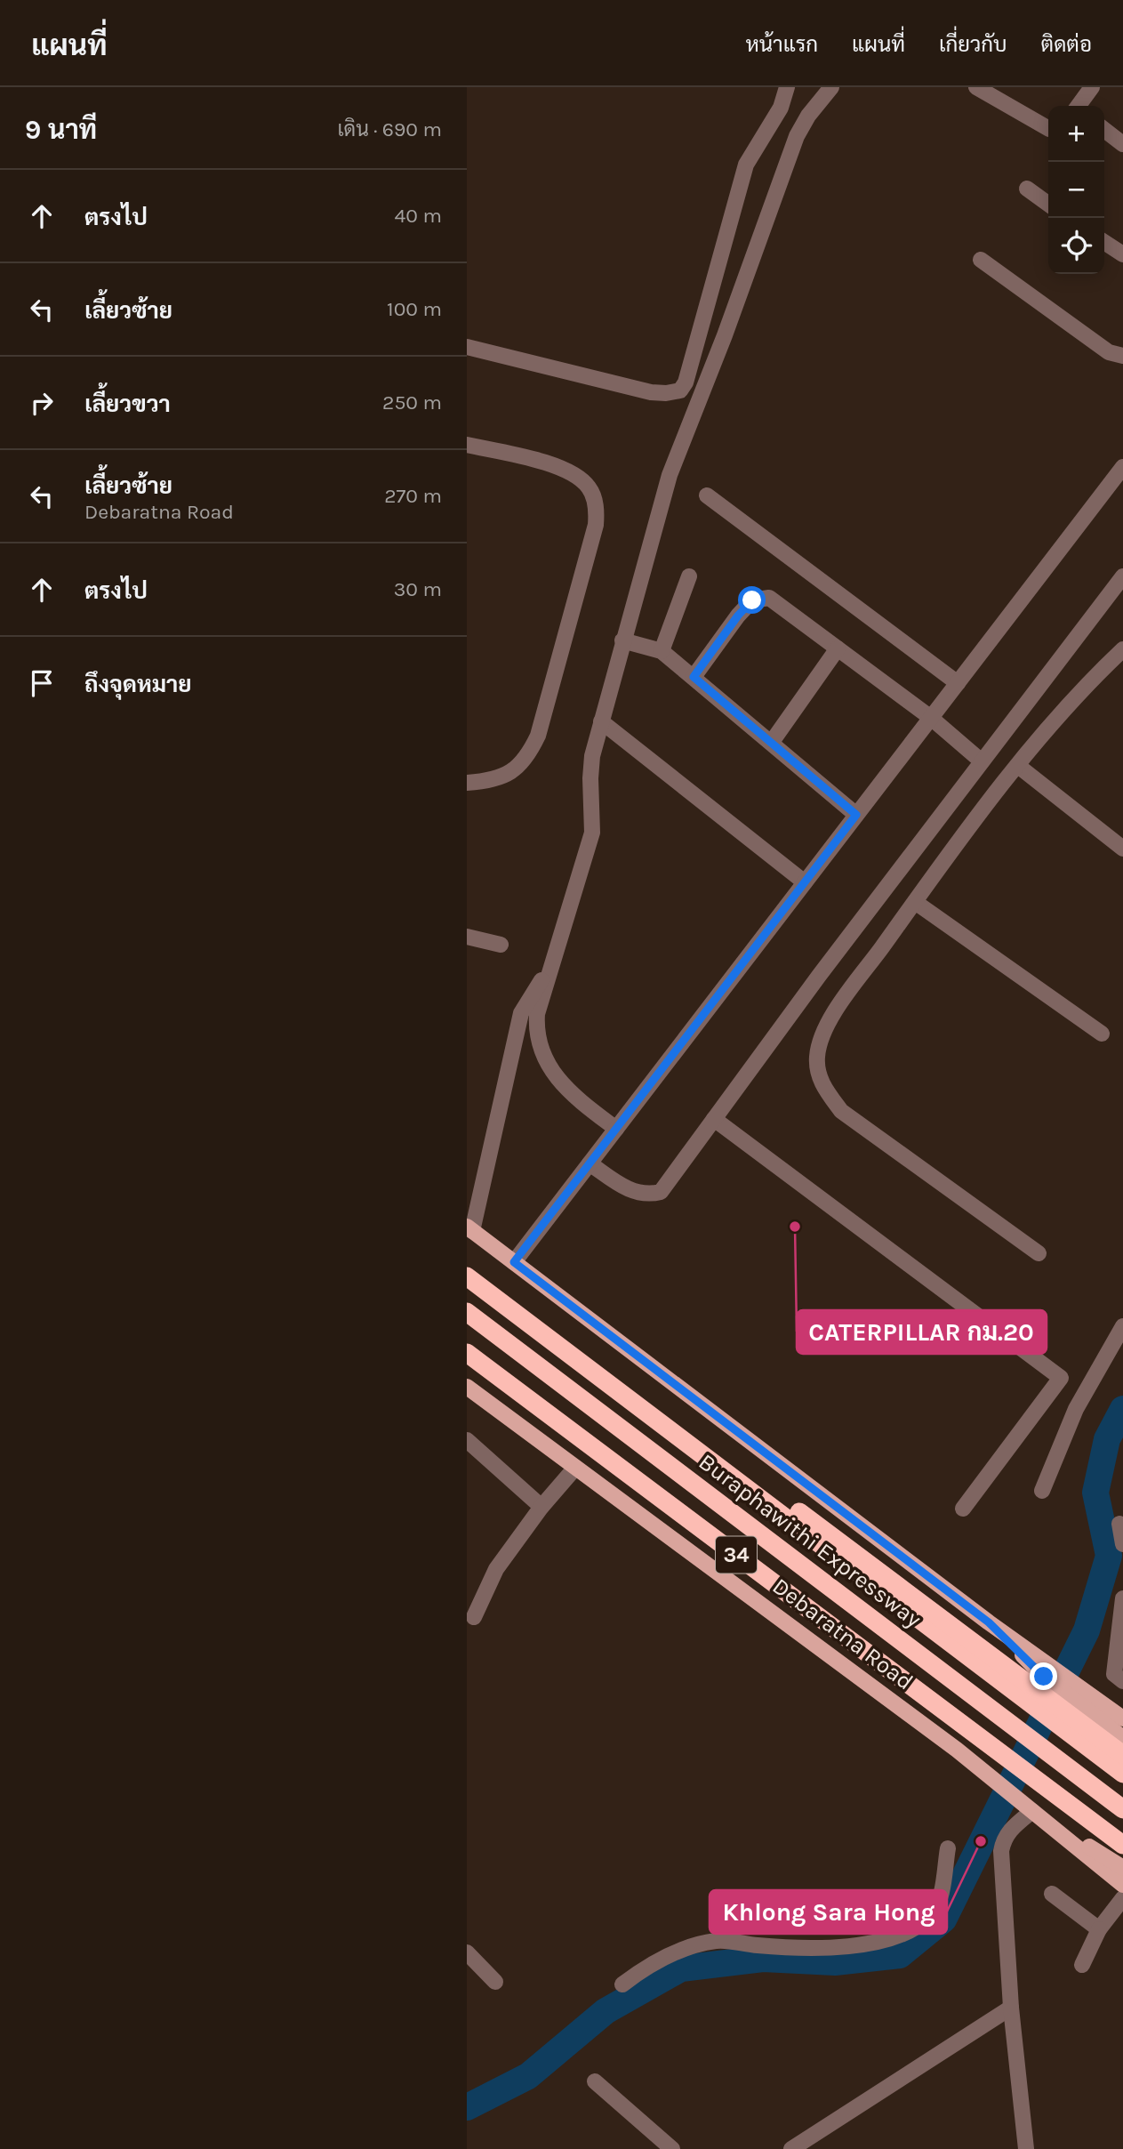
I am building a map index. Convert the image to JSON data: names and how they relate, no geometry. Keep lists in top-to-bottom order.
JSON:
{
  "streets": {
    "highway": ["Buraphawithi Expressway", "34", "Debaratna Road"]
  },
  "places": ["CATERPILLAR กม.20", "Khlong Sara Hong"],
  "page": {
    "header": "แผนที่",
    "nav": [
      "หน้าแรก",
      "แผนที่",
      "เกี่ยวกับ",
      "ติดต่อ"
    ],
    "heading": ["9 นาที", "เดิน · 690 m"],
    "map_buttons": ["+", "−"],
    "list": [
      ["ตรงไป", "40 m"],
      ["เลี้ยวซ้าย", "100 m"],
      ["เลี้ยวขวา", "250 m"],
      ["เลี้ยวซ้าย", "Debaratna Road", "270 m"],
      ["ตรงไป", "30 m"],
      "ถึงจุดหมาย"
    ]
  }
}
